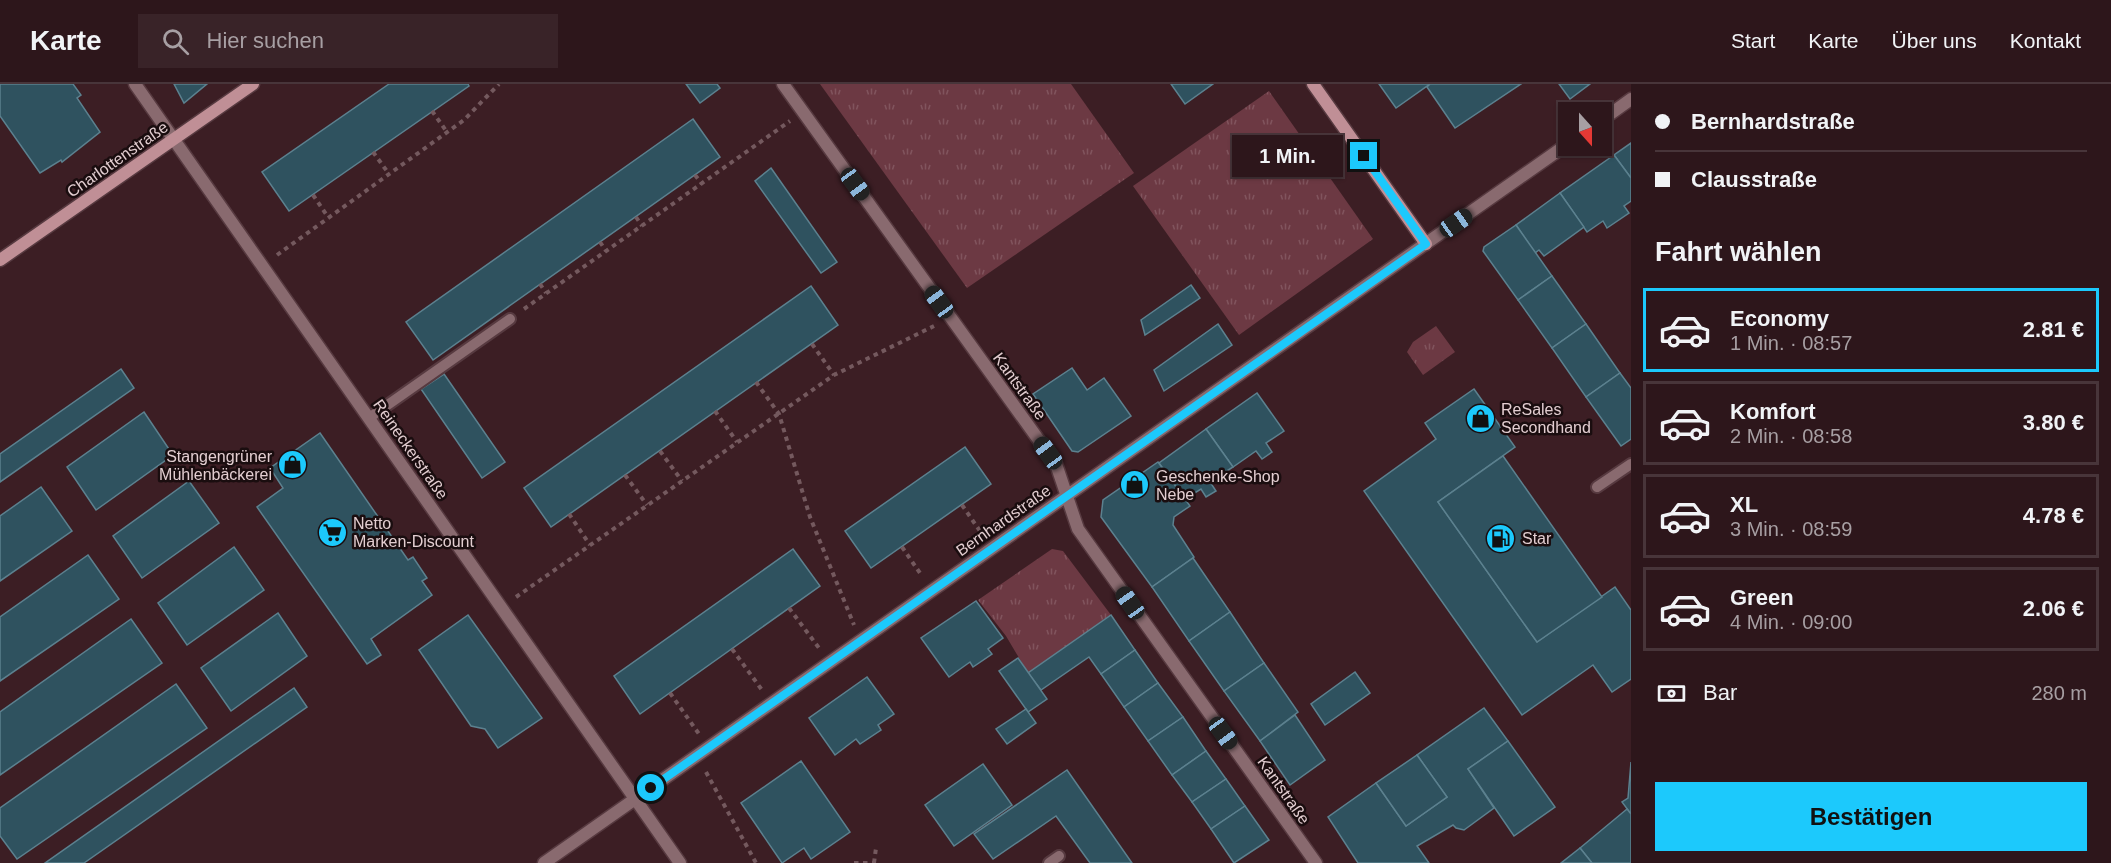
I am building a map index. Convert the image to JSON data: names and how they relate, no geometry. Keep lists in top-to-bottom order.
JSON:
{
  "streets": {
    "street": [
      "Charlottenstraße",
      "Kantstraße",
      "Reineckerstraße",
      "Bernhardstraße"
    ]
  },
  "crossings": [
    ["Charlottenstraße", "Reineckerstraße"],
    ["Kantstraße", "Bernhardstraße"],
    ["Reineckerstraße", "Bernhardstraße"]
  ],
  "places": {
    "shop": ["ReSales Secondhand", "Stangengrüner Mühlenbäckerei", "Geschenke-Shop Nebe"],
    "supermarket": ["Netto Marken-Discount"],
    "fuel station": ["Star"]
  },
  "north": "bottom",
  "page": {
    "header": "Karte",
    "search": "Hier suchen",
    "nav": [
      "Start",
      "Karte",
      "Über uns",
      "Kontakt"
    ],
    "banner": ["Bernhardstraße", "Clausstraße"],
    "bubble": "1 Min.",
    "heading": "Fahrt wählen",
    "list": [
      {
        "name": "Economy",
        "note": "1 Min. · 08:57",
        "value": "2.81 €"
      },
      {
        "name": "Komfort",
        "note": "2 Min. · 08:58",
        "value": "3.80 €"
      },
      {
        "name": "XL",
        "note": "3 Min. · 08:59",
        "value": "4.78 €"
      },
      {
        "name": "Green",
        "note": "4 Min. · 09:00",
        "value": "2.06 €"
      }
    ],
    "pay": ["Bar", "280 m"],
    "buttons": "Bestätigen"
  }
}
